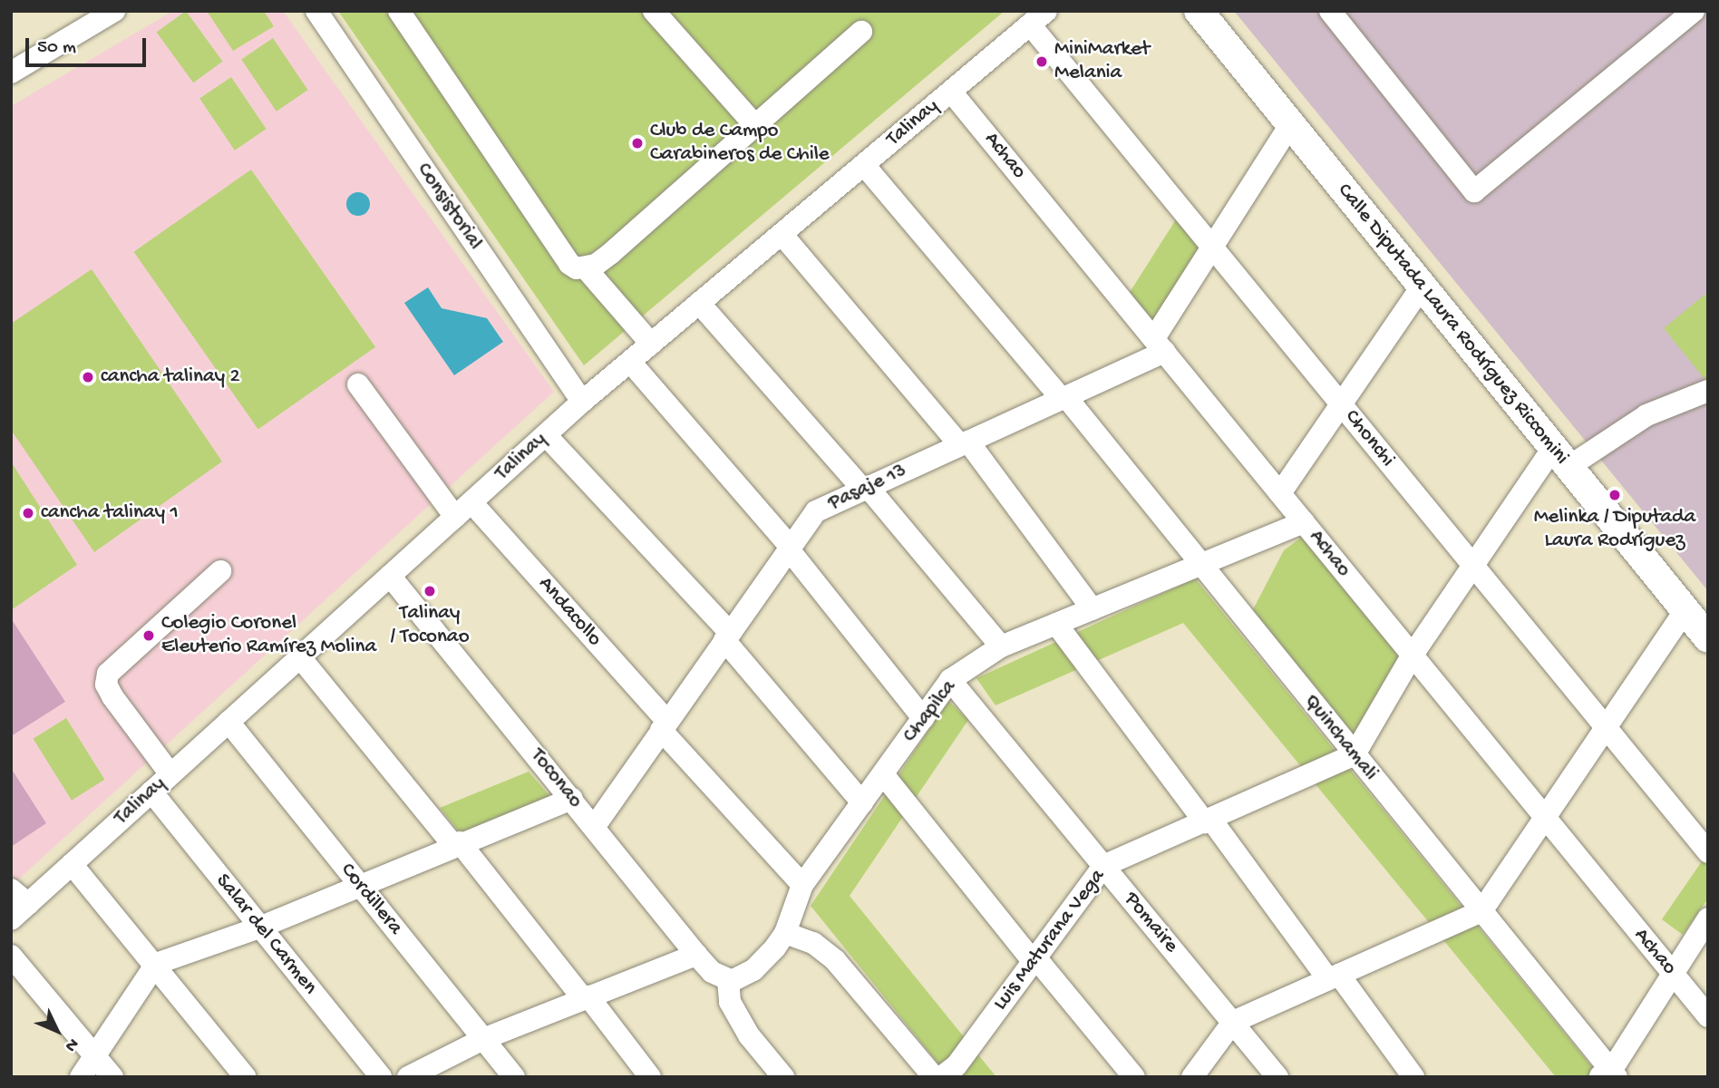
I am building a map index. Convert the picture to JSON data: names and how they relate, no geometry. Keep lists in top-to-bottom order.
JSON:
{
  "streets": {
    "main road": ["Calle Diputada Laura Rodríguez Riccomini"],
    "street": [
      "Talinay",
      "Achao",
      "Consistorial",
      "Chonchi",
      "Pasaje 13",
      "Andacollo",
      "Chapilca",
      "Quinchamali",
      "Toconao",
      "Cordillera",
      "Pomaire",
      "Salar del Carmen",
      "Luis Maturana Vega"
    ]
  },
  "crossings": [
    ["Talinay", "Achao"],
    ["Talinay", "Consistorial"],
    ["Talinay", "Chonchi"],
    ["Talinay", "Andacollo"],
    ["Talinay", "Quinchamali"],
    ["Talinay", "Toconao"],
    ["Talinay", "Cordillera"],
    ["Talinay", "Salar del Carmen"],
    ["Achao", "Pasaje 13"],
    ["Achao", "Chapilca"],
    ["Pasaje 13", "Andacollo"],
    ["Pasaje 13", "Quinchamali"],
    ["Pasaje 13", "Toconao"],
    ["Andacollo", "Chapilca"],
    ["Chapilca", "Quinchamali"],
    ["Chapilca", "Toconao"],
    ["Chapilca", "Pomaire"],
    ["Quinchamali", "Luis Maturana Vega"],
    ["Pomaire", "Luis Maturana Vega"]
  ],
  "places": [
    "MiniMarket Melania",
    "Club de Campo Carabineros de Chile",
    "cancha talinay 2",
    "Melinka / Diputada Laura Rodríguez",
    "cancha talinay 1",
    "Talinay / Toconao",
    "Colegio Coronel Eleuterio Ramírez Molina"
  ],
  "scale_bar": "50 m",
  "north": "bottom right"
}
